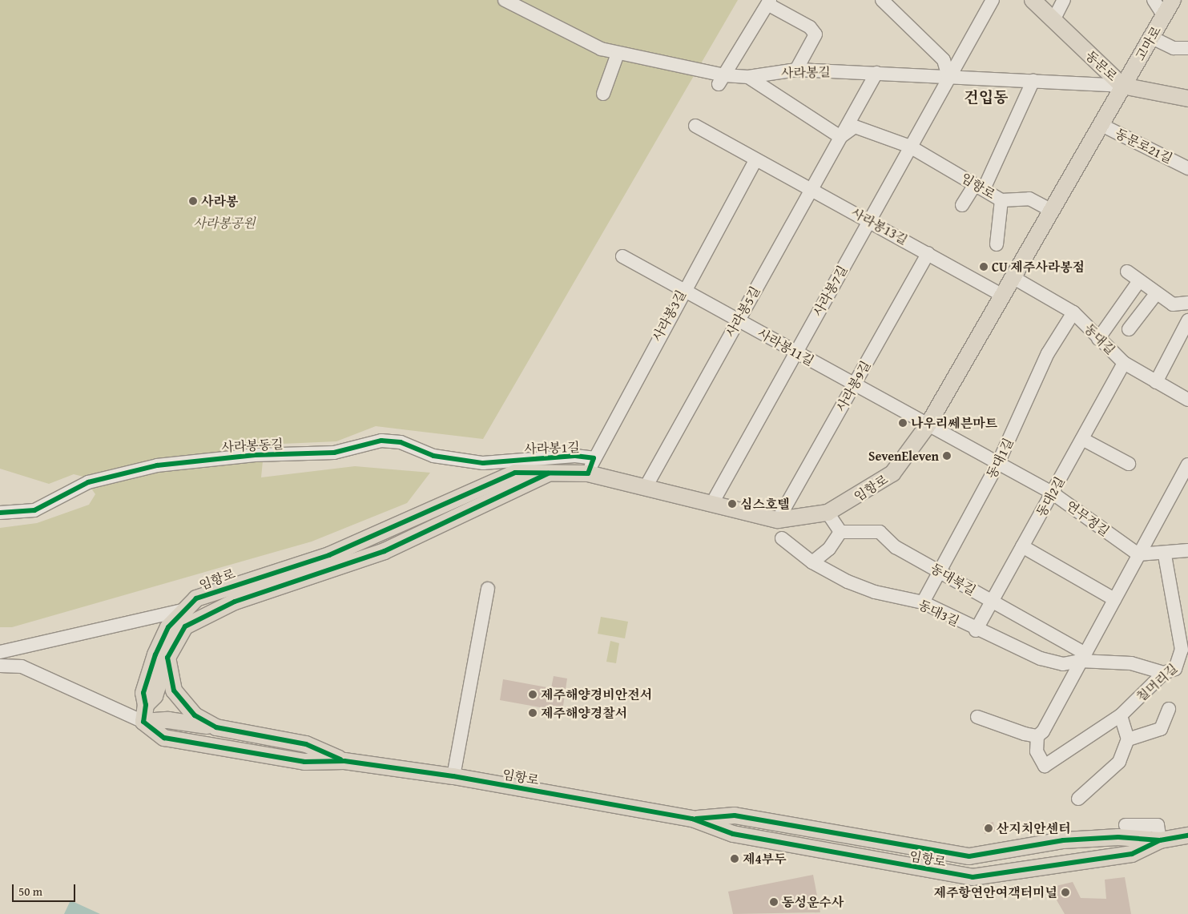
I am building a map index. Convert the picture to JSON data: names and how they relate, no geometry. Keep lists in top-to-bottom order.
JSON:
{
  "streets": {
    "main road": ["고마로", "동문로", "임항로"],
    "street": [
      "사라봉길",
      "동문로21길",
      "사라봉13길",
      "사라봉7길",
      "사라봉5길",
      "사라봉3길",
      "동대길",
      "사라봉11길",
      "사라봉9길",
      "사라봉동길",
      "사라봉1길",
      "동대1길",
      "동대2길",
      "연무정길",
      "동대북길",
      "동대3길",
      "칠머리길"
    ]
  },
  "crossings": [
    ["고마로", "동문로"],
    ["고마로", "사라봉길"],
    ["고마로", "임항로"],
    ["동문로", "사라봉길"],
    ["동문로", "임항로"],
    ["사라봉길", "임항로"],
    ["사라봉길", "사라봉7길"],
    ["사라봉길", "사라봉5길"],
    ["동문로21길", "임항로"],
    ["임항로", "사라봉13길"],
    ["임항로", "사라봉7길"],
    ["임항로", "사라봉5길"],
    ["임항로", "사라봉3길"],
    ["임항로", "동대길"],
    ["임항로", "사라봉11길"],
    ["임항로", "사라봉9길"],
    ["임항로", "연무정길"],
    ["사라봉13길", "사라봉7길"],
    ["사라봉13길", "사라봉5길"],
    ["사라봉13길", "사라봉3길"],
    ["사라봉13길", "사라봉9길"],
    ["사라봉7길", "사라봉11길"],
    ["사라봉5길", "사라봉11길"],
    ["사라봉3길", "사라봉11길"],
    ["사라봉3길", "사라봉1길"],
    ["동대길", "동대1길"],
    ["동대길", "동대2길"],
    ["사라봉11길", "사라봉9길"],
    ["사라봉11길", "연무정길"],
    ["사라봉동길", "사라봉1길"],
    ["동대1길", "연무정길"],
    ["동대1길", "동대북길"],
    ["동대1길", "동대3길"],
    ["동대2길", "연무정길"],
    ["동대2길", "동대북길"],
    ["동대2길", "동대3길"],
    ["동대북길", "동대3길"],
    ["동대3길", "칠머리길"]
  ],
  "districts": ["건입동"],
  "parks": ["사라봉공원"],
  "places": [
    "사라봉",
    "CU 제주사라봉점",
    "나우리쎄븐마트",
    "SevenEleven",
    "심스호텔",
    "제주해양경비안전서",
    "제주해양경찰서",
    "산지치안센터",
    "제4부두",
    "제주항연안여객터미널",
    "동성운수사"
  ],
  "scale_bar": "50 m"
}
